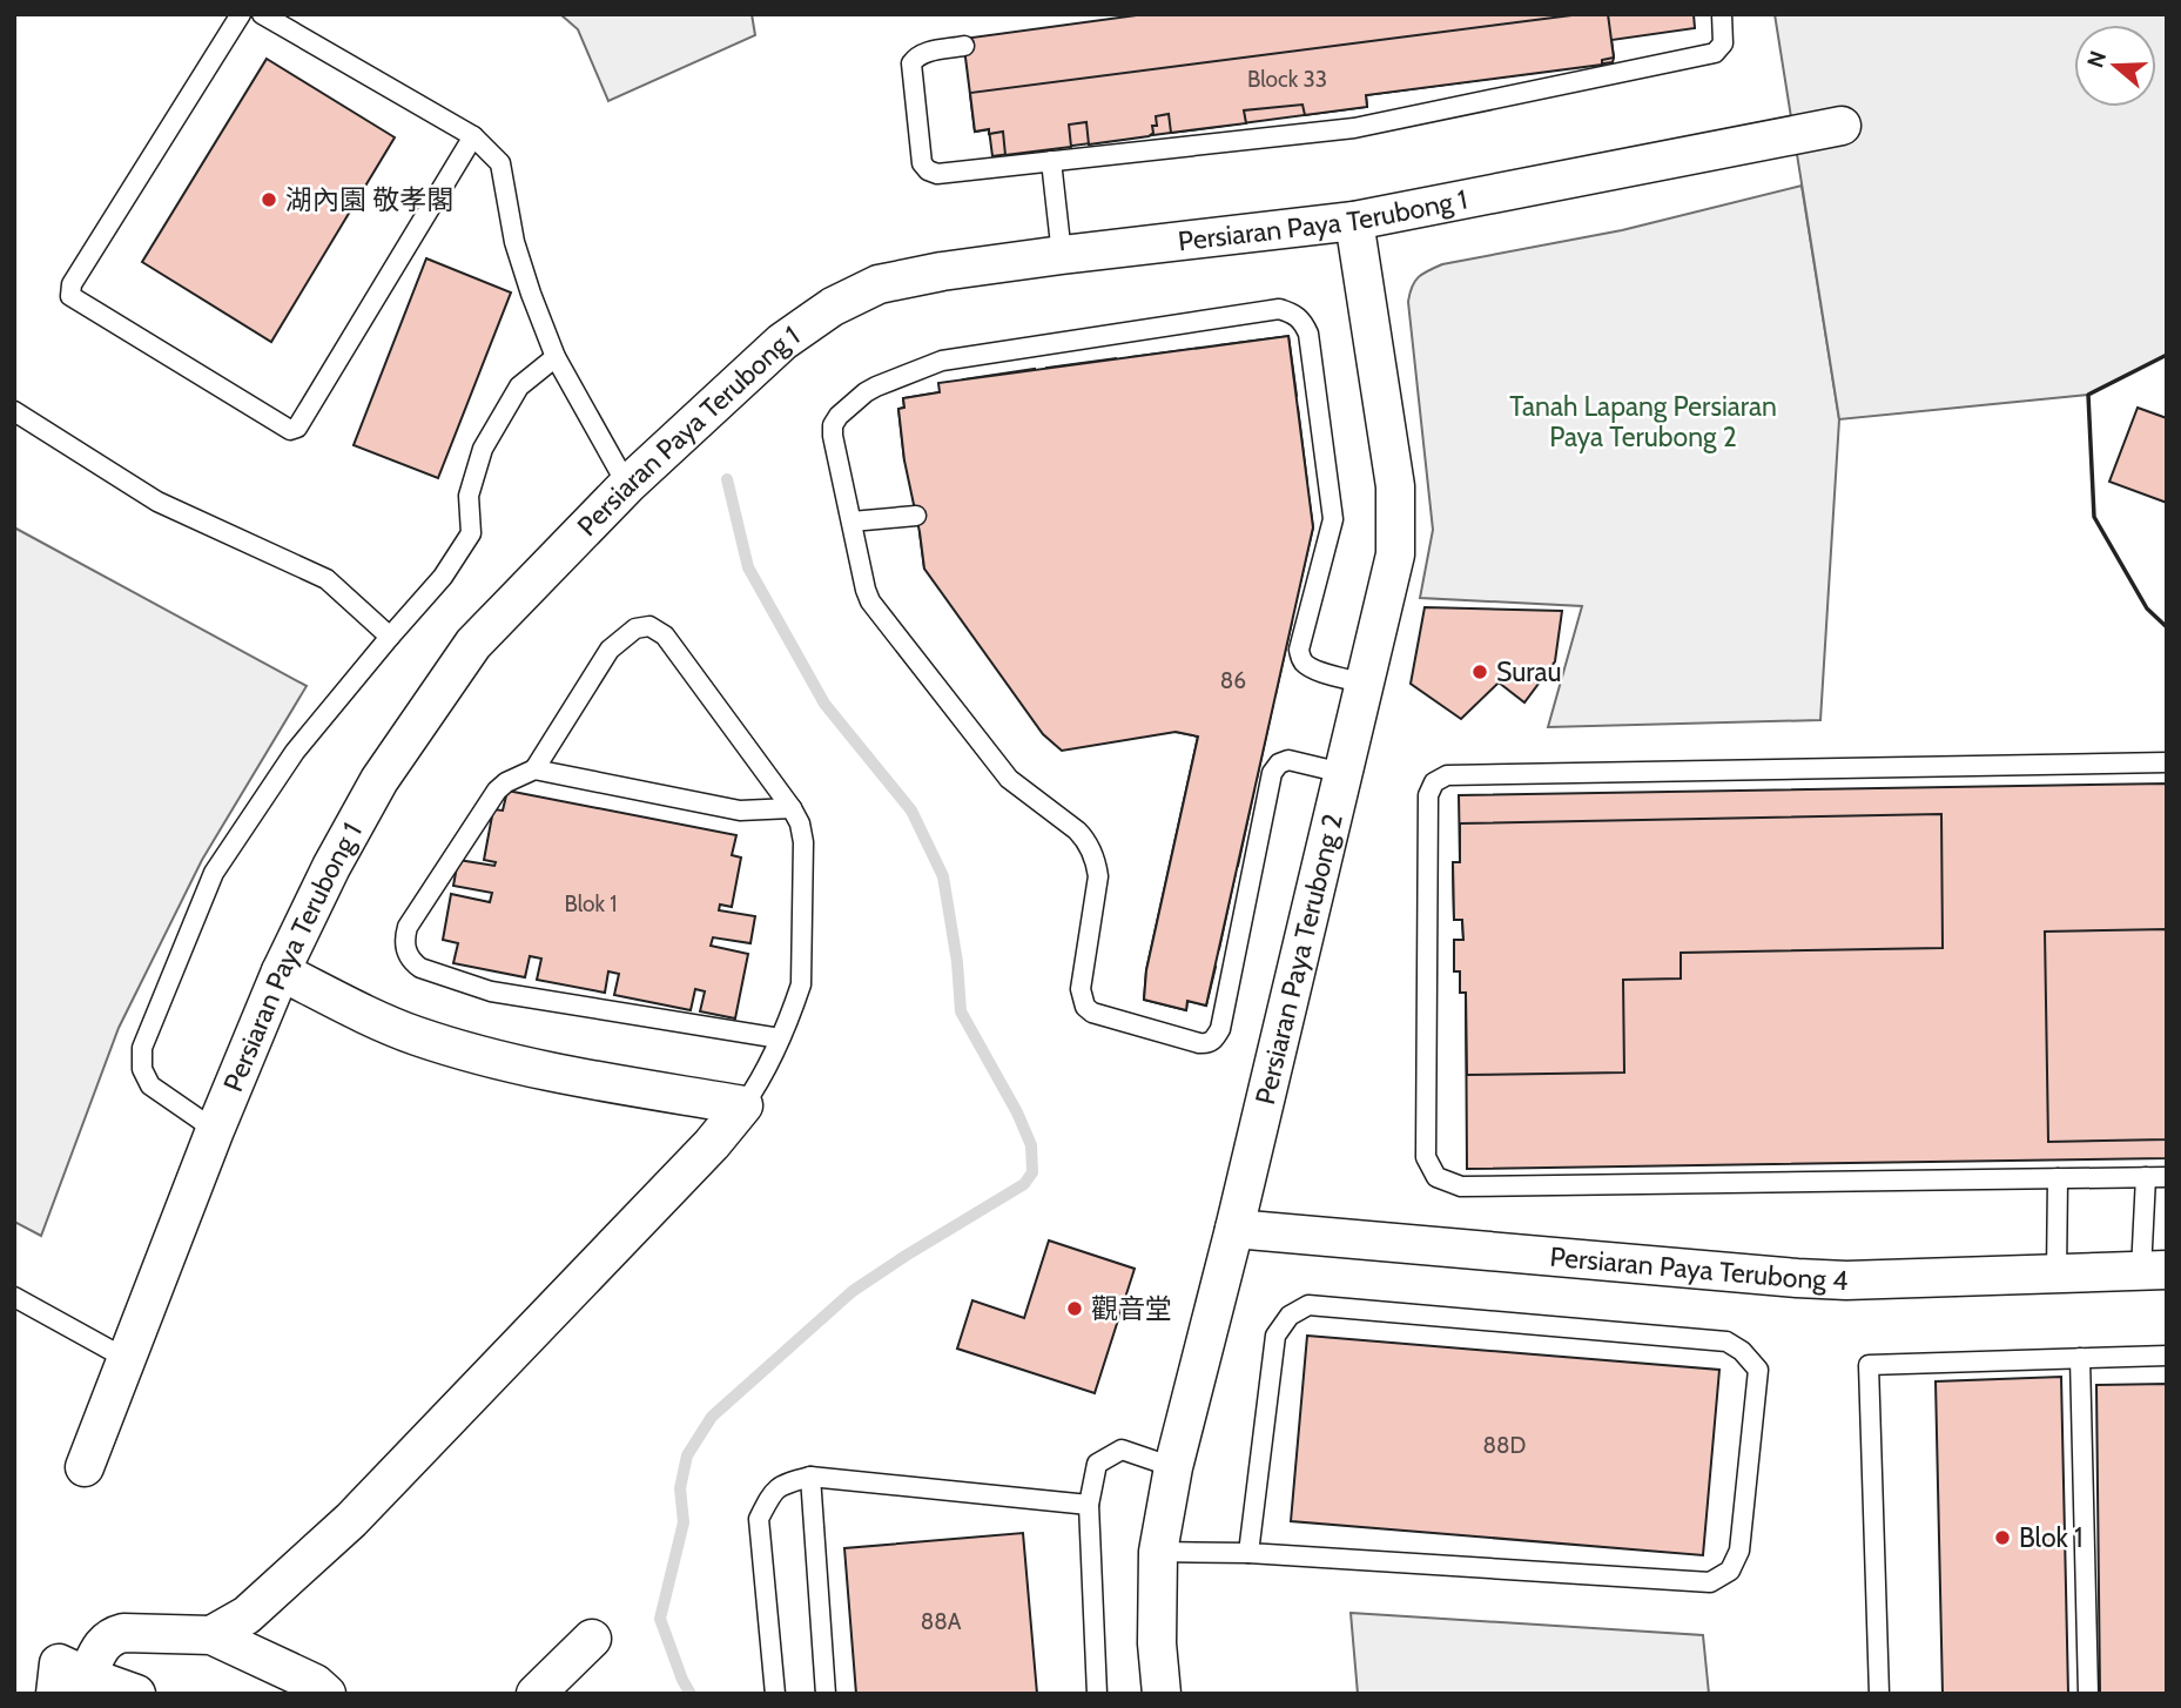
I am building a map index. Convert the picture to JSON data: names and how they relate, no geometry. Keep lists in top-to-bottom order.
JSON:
{
  "streets": {
    "street": ["Persiaran Paya Terubong 1", "Persiaran Paya Terubong 2", "Persiaran Paya Terubong 4"]
  },
  "crossings": [
    ["Persiaran Paya Terubong 1", "Persiaran Paya Terubong 2"],
    ["Persiaran Paya Terubong 2", "Persiaran Paya Terubong 4"]
  ],
  "parks": ["Tanah Lapang Persiaran Paya Terubong 2"],
  "places": [
    "湖內園 敬孝閣",
    "Surau",
    "觀音堂",
    "Blok 1"
  ],
  "house_numbers": [
    "Block 33",
    "86",
    "Blok 1",
    "88D",
    "88A"
  ],
  "north": "left"
}
